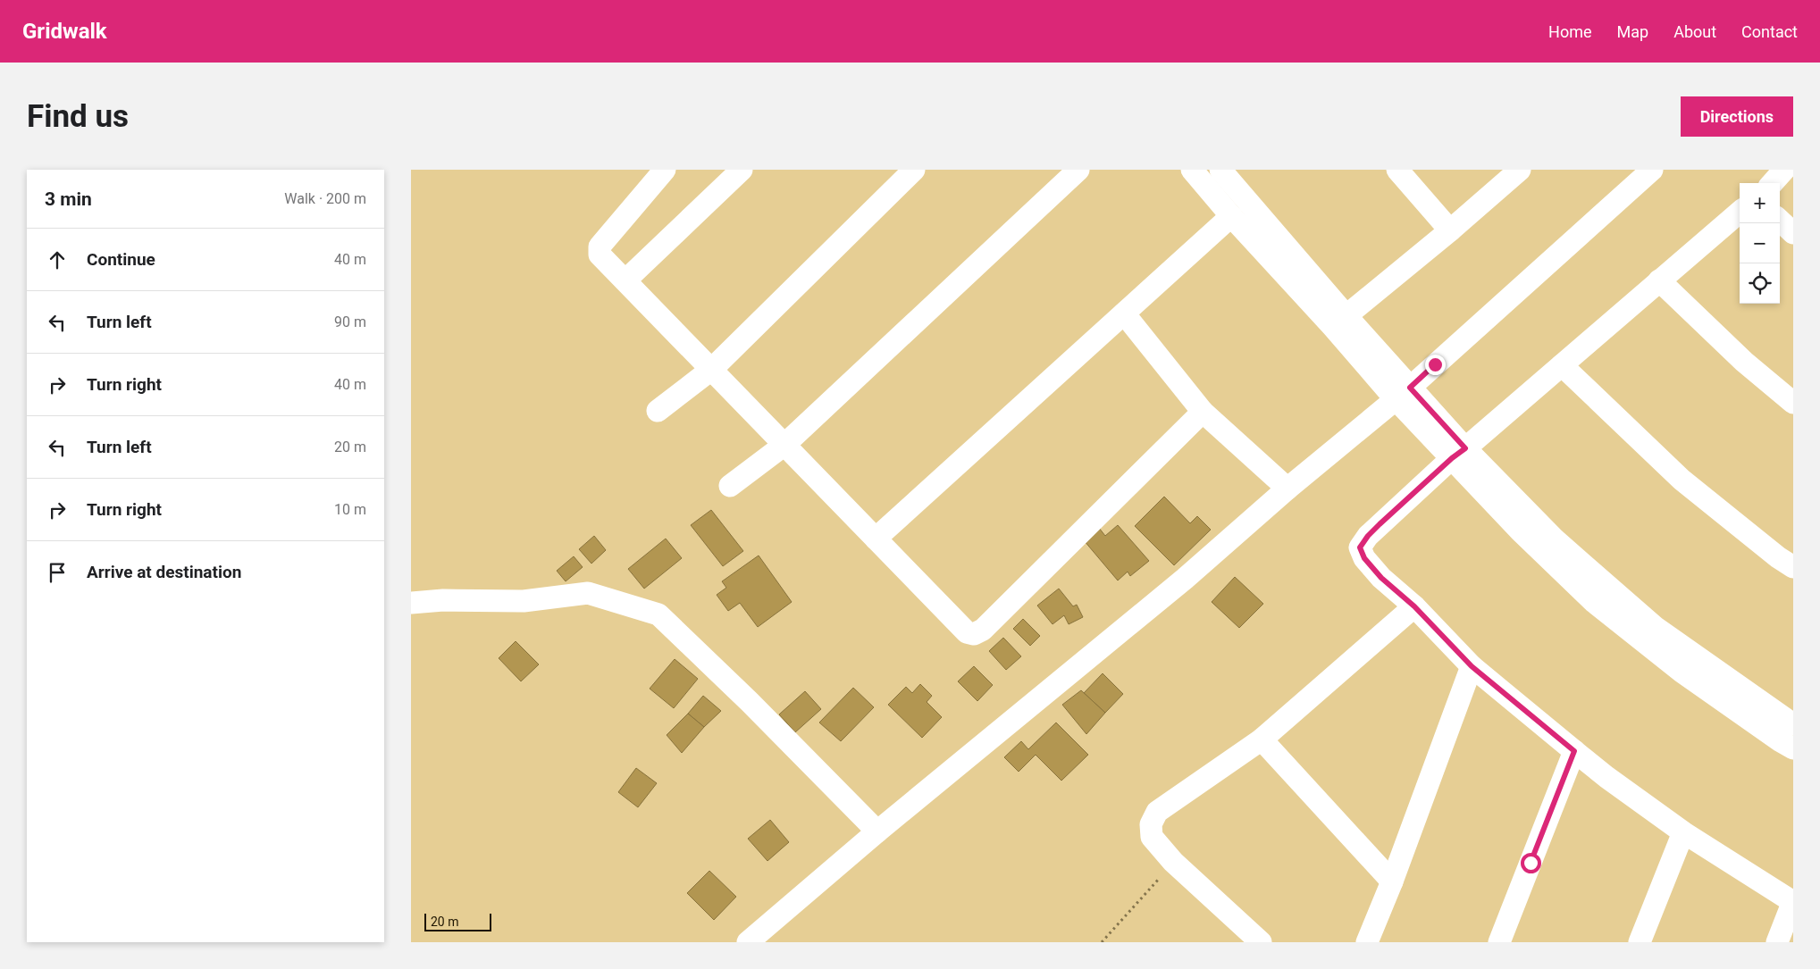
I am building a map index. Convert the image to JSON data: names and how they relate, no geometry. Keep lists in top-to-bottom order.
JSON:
{
  "scale_bar": "20 m",
  "page": {
    "header": "Gridwalk",
    "nav": [
      "Home",
      "Map",
      "About",
      "Contact"
    ],
    "buttons": "Directions",
    "title": "Find us",
    "heading": ["3 min", "Walk · 200 m"],
    "map_buttons": ["+", "−"],
    "list": [
      ["Continue", "40 m"],
      ["Turn left", "90 m"],
      ["Turn right", "40 m"],
      ["Turn left", "20 m"],
      ["Turn right", "10 m"],
      "Arrive at destination"
    ],
    "scale": "20 m"
  }
}
